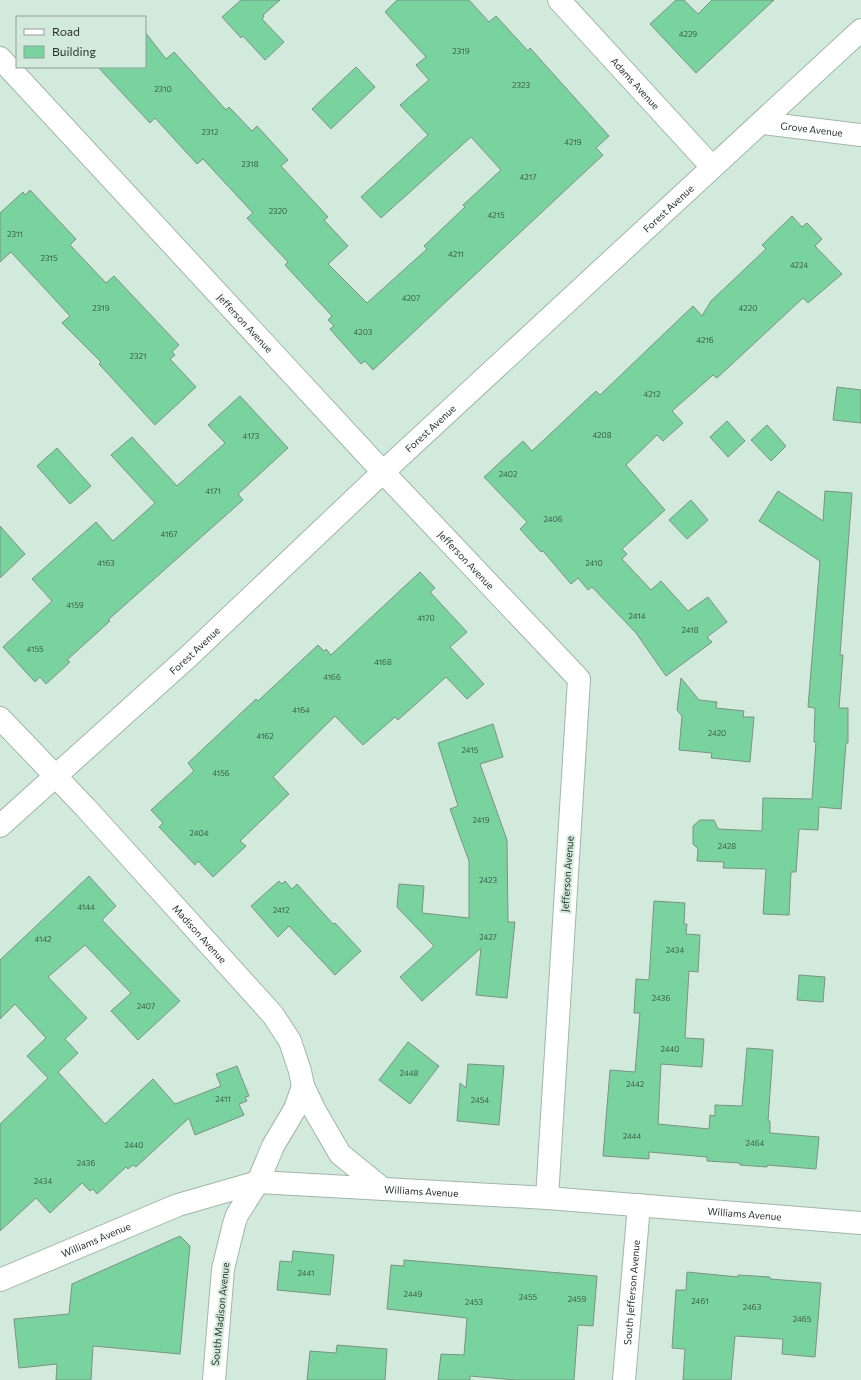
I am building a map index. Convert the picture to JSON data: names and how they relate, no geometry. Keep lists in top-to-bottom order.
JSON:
{
  "streets": {
    "street": [
      "Adams Avenue",
      "Grove Avenue",
      "Forest Avenue",
      "Jefferson Avenue",
      "Madison Avenue",
      "Williams Avenue",
      "South Jefferson Avenue",
      "South Madison Avenue"
    ]
  },
  "crossings": [
    ["Adams Avenue", "Forest Avenue"],
    ["Grove Avenue", "Forest Avenue"],
    ["Forest Avenue", "Jefferson Avenue"],
    ["Forest Avenue", "Madison Avenue"],
    ["Jefferson Avenue", "Williams Avenue"],
    ["Madison Avenue", "Williams Avenue"],
    ["Williams Avenue", "South Jefferson Avenue"],
    ["Williams Avenue", "South Madison Avenue"]
  ],
  "house_numbers": [
    "4229",
    "2319",
    "2323",
    "2310",
    "2312",
    "4219",
    "2318",
    "4217",
    "2320",
    "4215",
    "2311",
    "4211",
    "2315",
    "4224",
    "4207",
    "2319",
    "4220",
    "4203",
    "4216",
    "2321",
    "4212",
    "4208",
    "4173",
    "2402",
    "4171",
    "2406",
    "4167",
    "4163",
    "2410",
    "4159",
    "2414",
    "4170",
    "2418",
    "4155",
    "4168",
    "4166",
    "4164",
    "2420",
    "4162",
    "2415",
    "4156",
    "2419",
    "2404",
    "2428",
    "2423",
    "4144",
    "2412",
    "2427",
    "4142",
    "2434",
    "2436",
    "2407",
    "2440",
    "2448",
    "2442",
    "2411",
    "2454",
    "2444",
    "2464",
    "2440",
    "2436",
    "2434",
    "2441",
    "2449",
    "2455",
    "2459",
    "2461",
    "2453",
    "2463",
    "2465"
  ],
  "legend": ["Road", "Building"]
}
